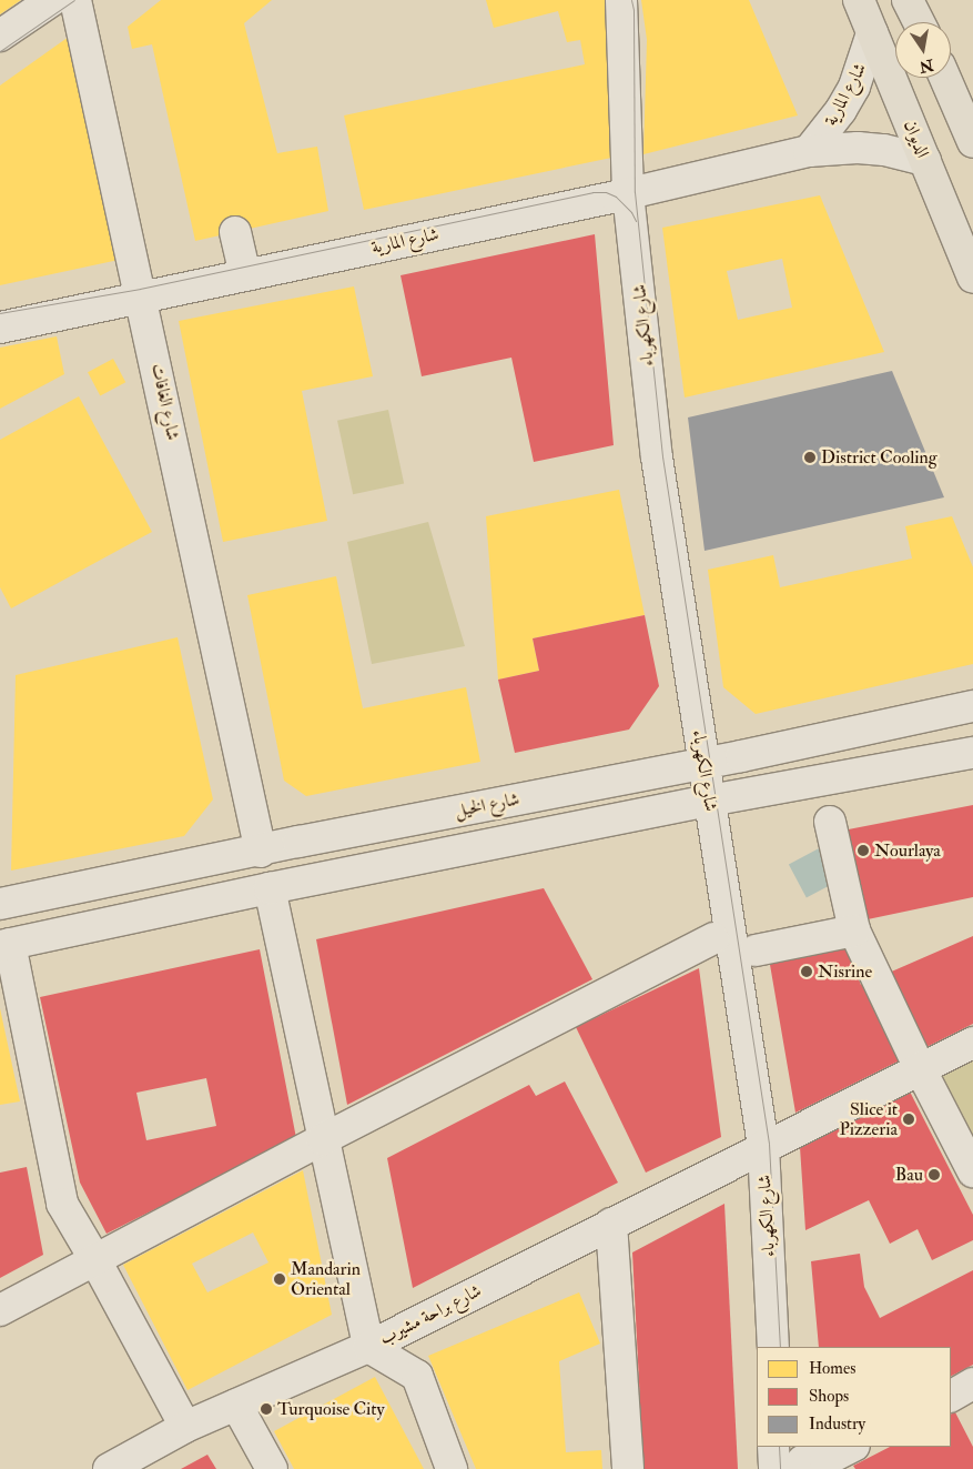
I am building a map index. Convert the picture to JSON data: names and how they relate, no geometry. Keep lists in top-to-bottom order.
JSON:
{
  "streets": {
    "main road": ["الديوان"],
    "street": [
      "شارع المارية",
      "شارع الكهرباء",
      "شارع الغافات",
      "شارع الخيل",
      "شارع براحة مشيرب"
    ]
  },
  "crossings": [
    ["شارع المارية", "الديوان"],
    ["شارع المارية", "شارع الكهرباء"],
    ["شارع المارية", "شارع الغافات"],
    ["شارع الكهرباء", "شارع الخيل"],
    ["شارع الكهرباء", "شارع براحة مشيرب"],
    ["شارع الغافات", "شارع الخيل"]
  ],
  "places": [
    "District Cooling",
    "Nourlaya",
    "Nisrine",
    "Slice it Pizzeria",
    "Bau",
    "Mandarin Oriental",
    "Turquoise City"
  ],
  "legend": ["Homes", "Shops", "Industry"],
  "north": "bottom"
}
